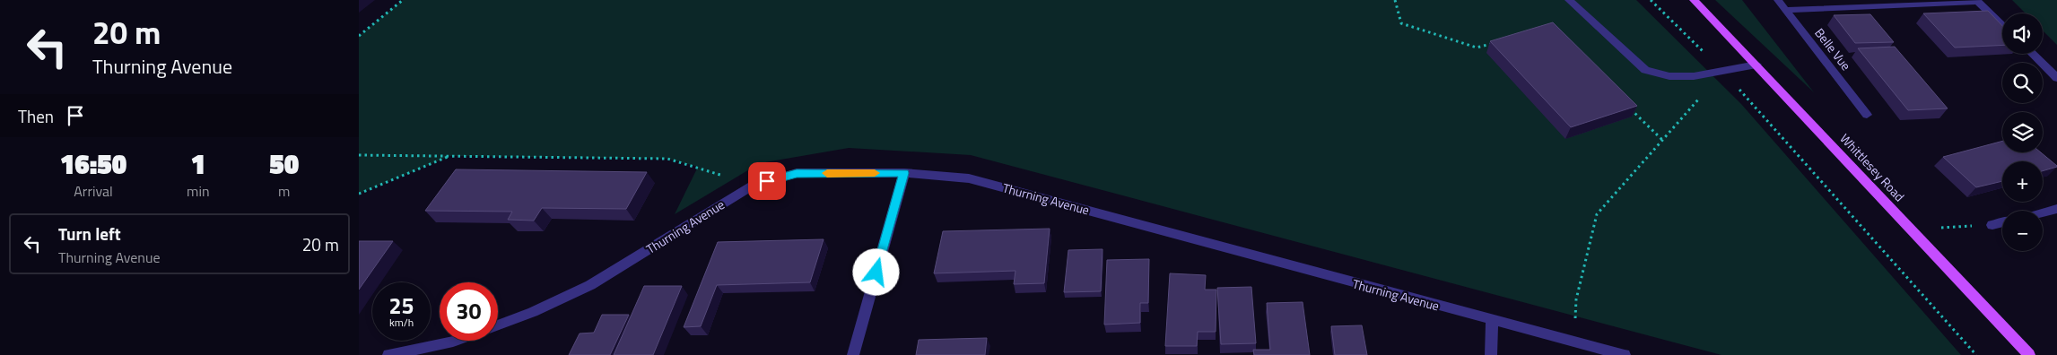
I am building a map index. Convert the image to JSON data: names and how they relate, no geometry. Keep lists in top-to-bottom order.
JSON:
{
  "streets": {
    "main road": ["Whittlesey Road"],
    "street": ["Belle Vue", "Thurning Avenue"]
  },
  "page": {
    "turn": ["20 m", "Thurning Avenue"],
    "map_buttons": ["+", "−"],
    "then": "Then",
    "eta": [
      "16:50",
      "Arrival",
      "1",
      "min",
      "50",
      "m"
    ],
    "list": [
      {
        "name": "Turn left",
        "note": "Thurning Avenue",
        "value": "20 m"
      }
    ],
    "speed": "25 km/h",
    "limit": "30"
  }
}
